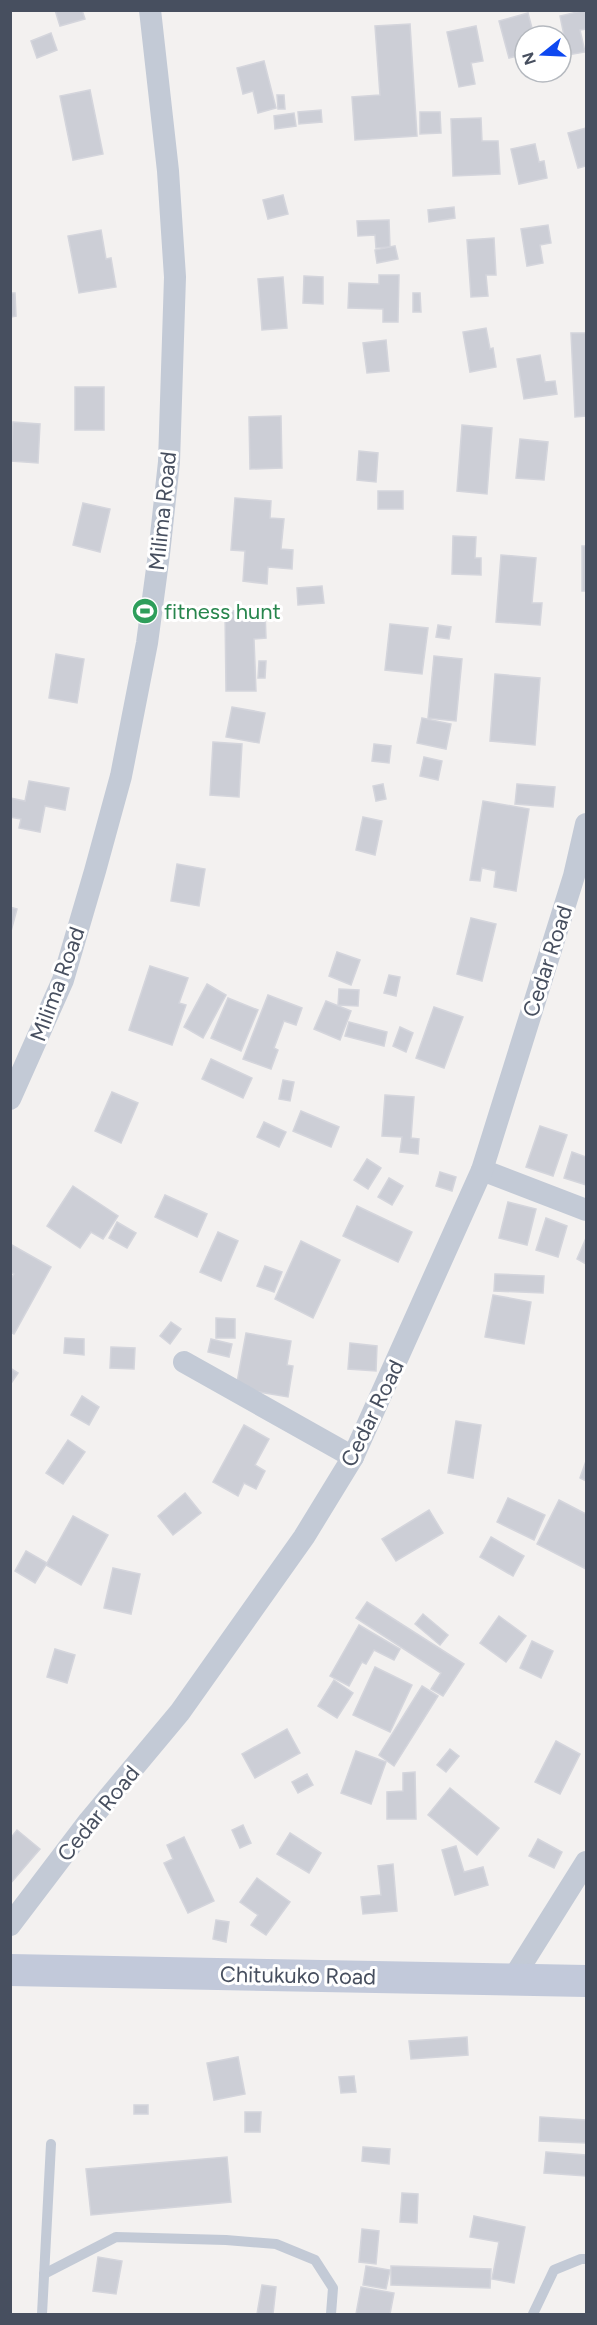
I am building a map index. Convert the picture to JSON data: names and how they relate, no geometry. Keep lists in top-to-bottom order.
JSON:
{
  "streets": {
    "street": ["Milima Road", "Cedar Road", "Chitukuko Road"]
  },
  "places": {
    "sports": ["fitness hunt"]
  },
  "north": "left"
}
